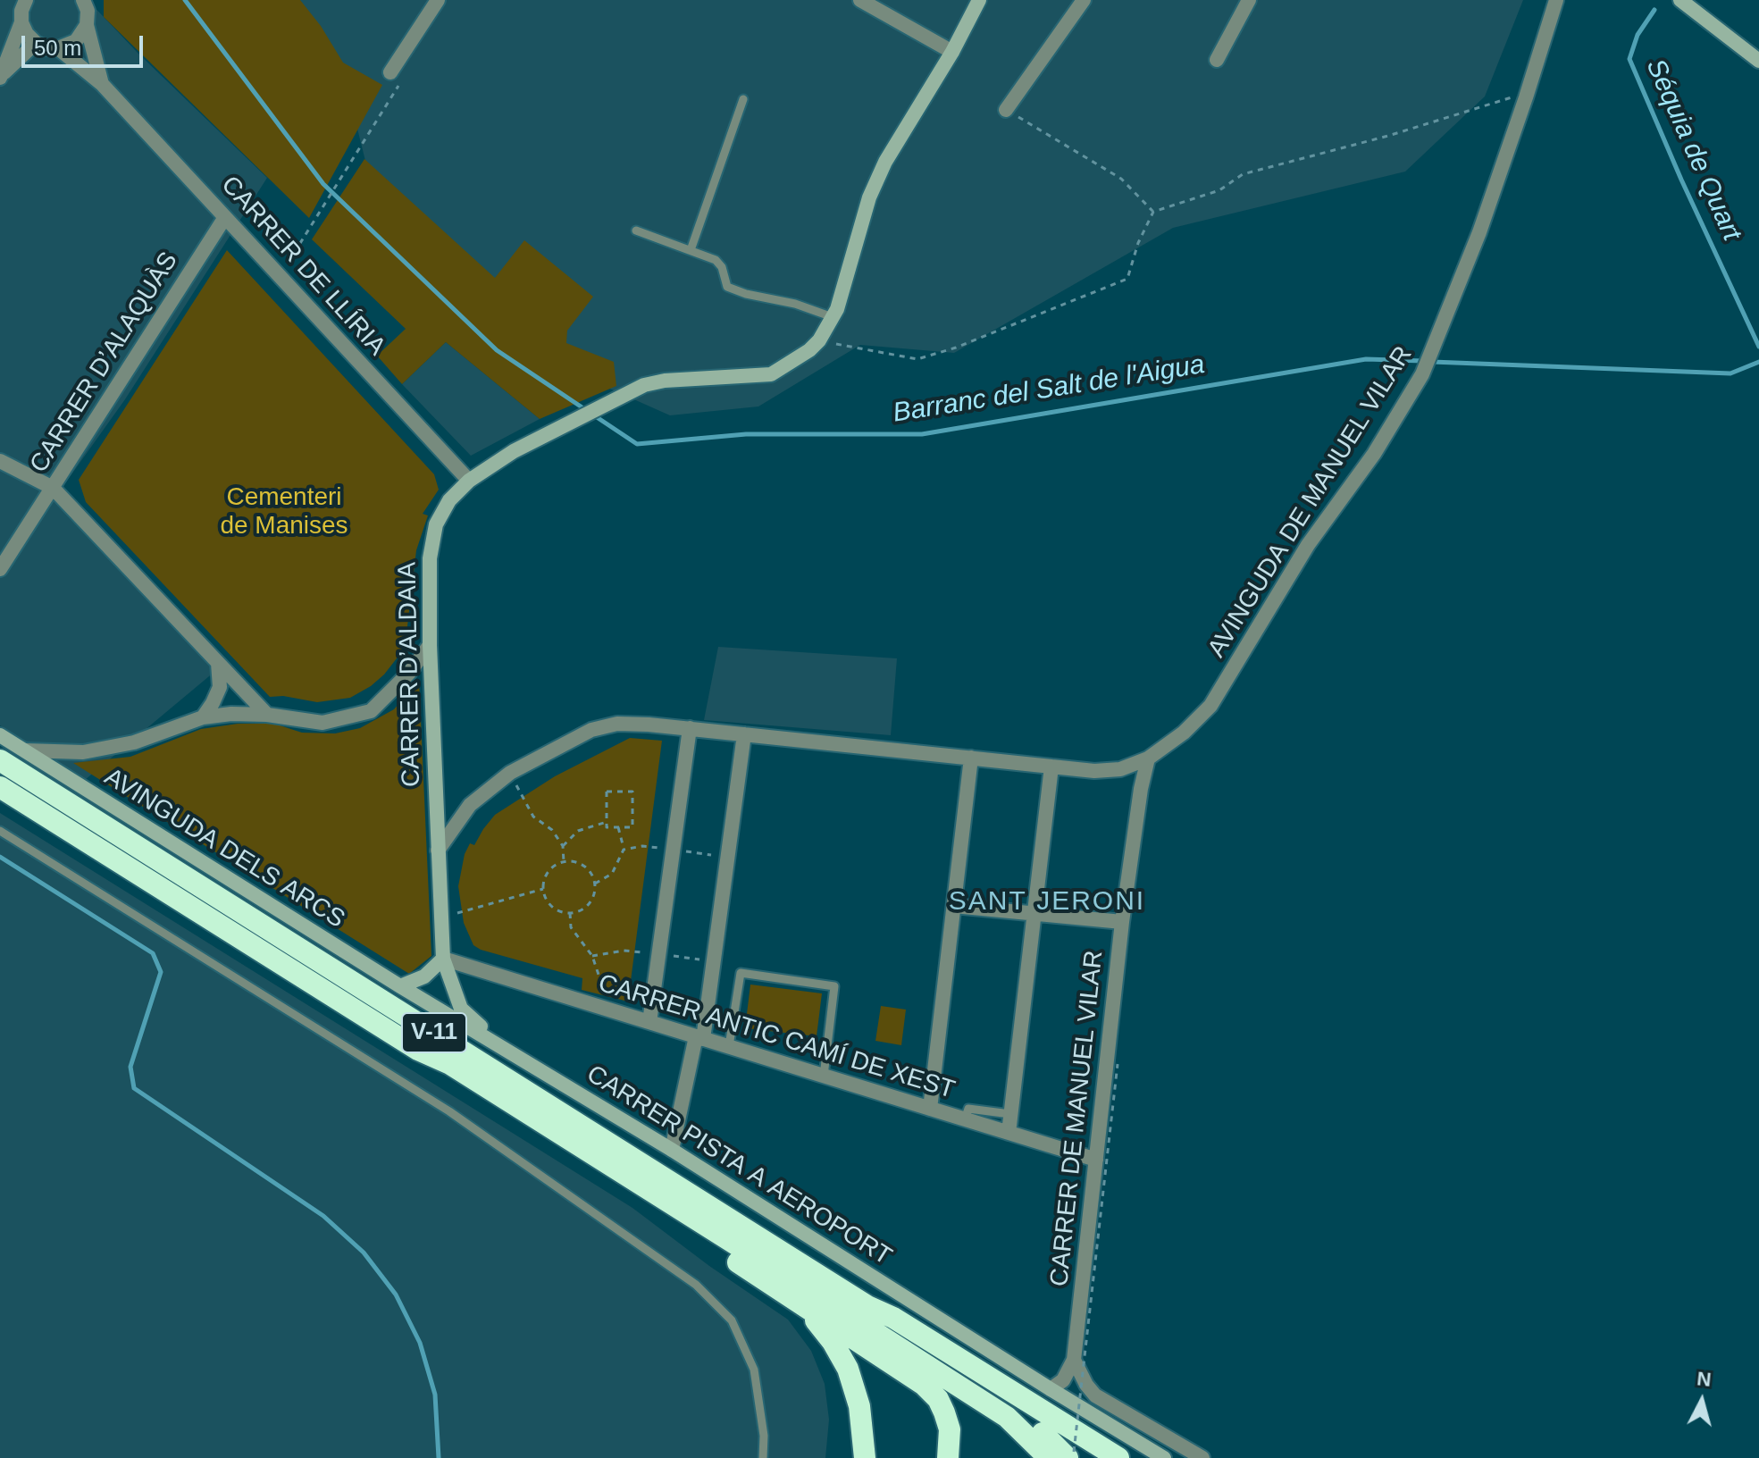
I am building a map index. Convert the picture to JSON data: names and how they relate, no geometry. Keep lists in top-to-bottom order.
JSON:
{
  "streets": {
    "highway": ["V-11"],
    "street": [
      "CARRER DE LLÍRIA",
      "CARRER D’ALAQUÀS",
      "AVINGUDA DE MANUEL VILAR",
      "CARRER D’ALDAIA",
      "AVINGUDA DELS ARCS",
      "CARRER ANTIC CAMÍ DE XEST",
      "CARRER DE MANUEL VILAR",
      "CARRER PISTA A AEROPORT"
    ]
  },
  "crossings": [
    ["CARRER DE LLÍRIA", "CARRER D’ALAQUÀS"],
    ["CARRER DE LLÍRIA", "CARRER D’ALDAIA"],
    ["AVINGUDA DE MANUEL VILAR", "CARRER D’ALDAIA"],
    ["AVINGUDA DE MANUEL VILAR", "CARRER DE MANUEL VILAR"],
    ["CARRER D’ALDAIA", "AVINGUDA DELS ARCS"],
    ["CARRER D’ALDAIA", "CARRER ANTIC CAMÍ DE XEST"],
    ["CARRER D’ALDAIA", "CARRER PISTA A AEROPORT"],
    ["AVINGUDA DELS ARCS", "CARRER PISTA A AEROPORT"],
    ["CARRER ANTIC CAMÍ DE XEST", "CARRER DE MANUEL VILAR"]
  ],
  "districts": ["SANT JERONI"],
  "water": ["Séquia de Quart", "Barranc del Salt de l'Aigua"],
  "parks": ["Cementeri de Manises"],
  "scale_bar": "50 m",
  "north": "top"
}
